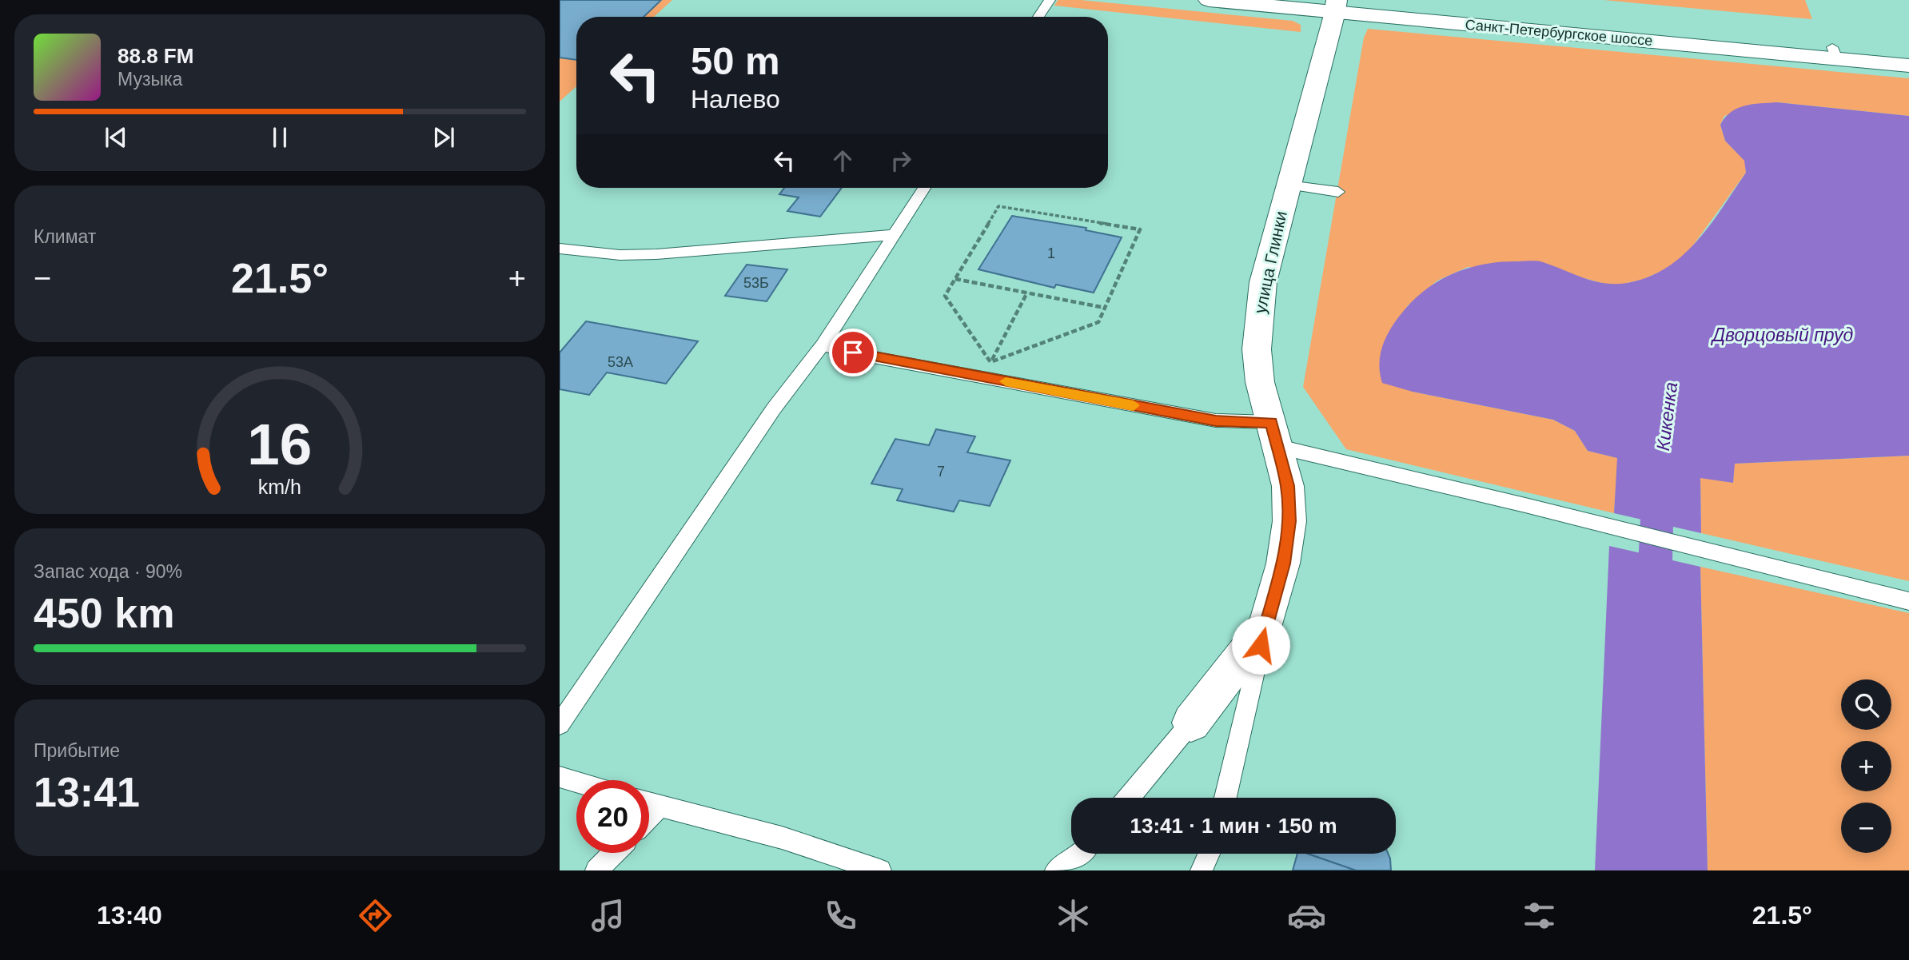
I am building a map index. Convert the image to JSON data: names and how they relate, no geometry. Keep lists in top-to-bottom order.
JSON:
{
  "streets": {
    "main road": ["Санкт-Петербургское шоссе", "улица Глинки"]
  },
  "crossings": [
    ["Санкт-Петербургское шоссе", "улица Глинки"]
  ],
  "water": ["Дворцовый пруд", "Кикенка"],
  "house_numbers": [
    "1",
    "53Б",
    "53А",
    "7"
  ],
  "page": {
    "turn": ["50 m", "Налево"],
    "song": ["88.8 FM", "Музыка"],
    "tile": [
      "Климат",
      ["Запас хода · 90%", "450 km"],
      ["Прибытие", "13:41"]
    ],
    "heat": ["−", "21.5°", "+"],
    "map_buttons": ["+", "−"],
    "limit": "20",
    "trip": "13:41 · 1 мин · 150 m",
    "tabs": ["13:40", "21.5°"],
    "gauge": ["16", "km/h"]
  }
}
